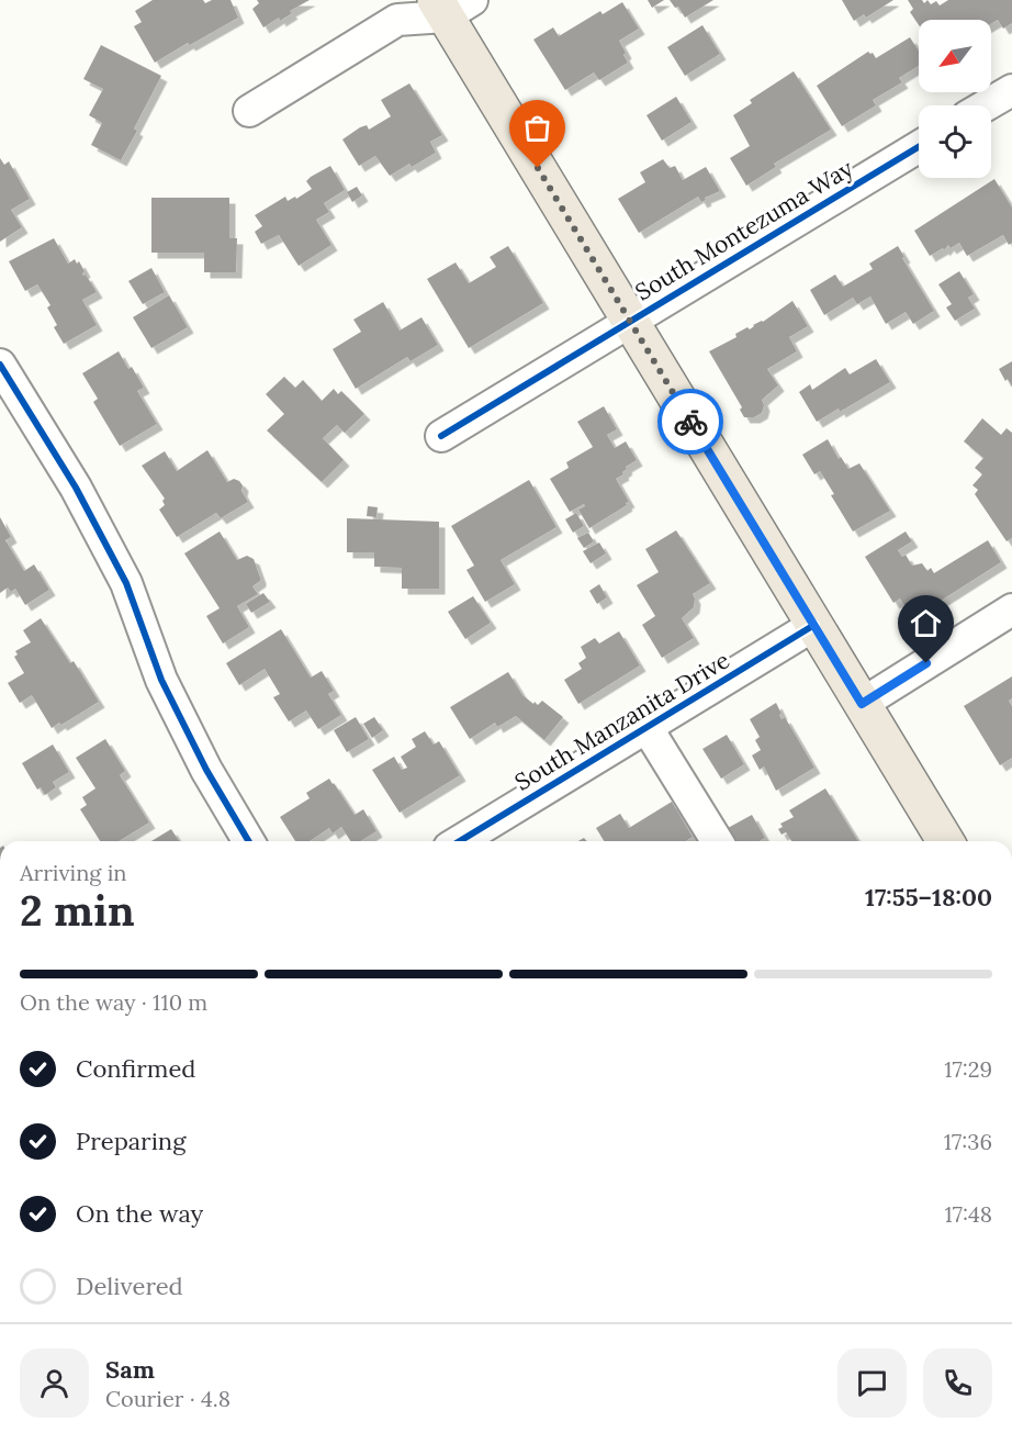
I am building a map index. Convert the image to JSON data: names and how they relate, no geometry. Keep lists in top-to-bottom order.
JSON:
{
  "streets": {
    "street": ["South Montezuma Way", "South Manzanita Drive"]
  },
  "north": "bottom left",
  "page": {
    "heading": ["2 min", "Arriving in", "17:55–18:00"],
    "panel": ["Sam", "Courier · 4.8"],
    "bar": "On the way · 110 m",
    "list": [
      ["Confirmed", "17:29"],
      ["Preparing", "17:36"],
      ["On the way", "17:48"],
      "Delivered"
    ]
  }
}
